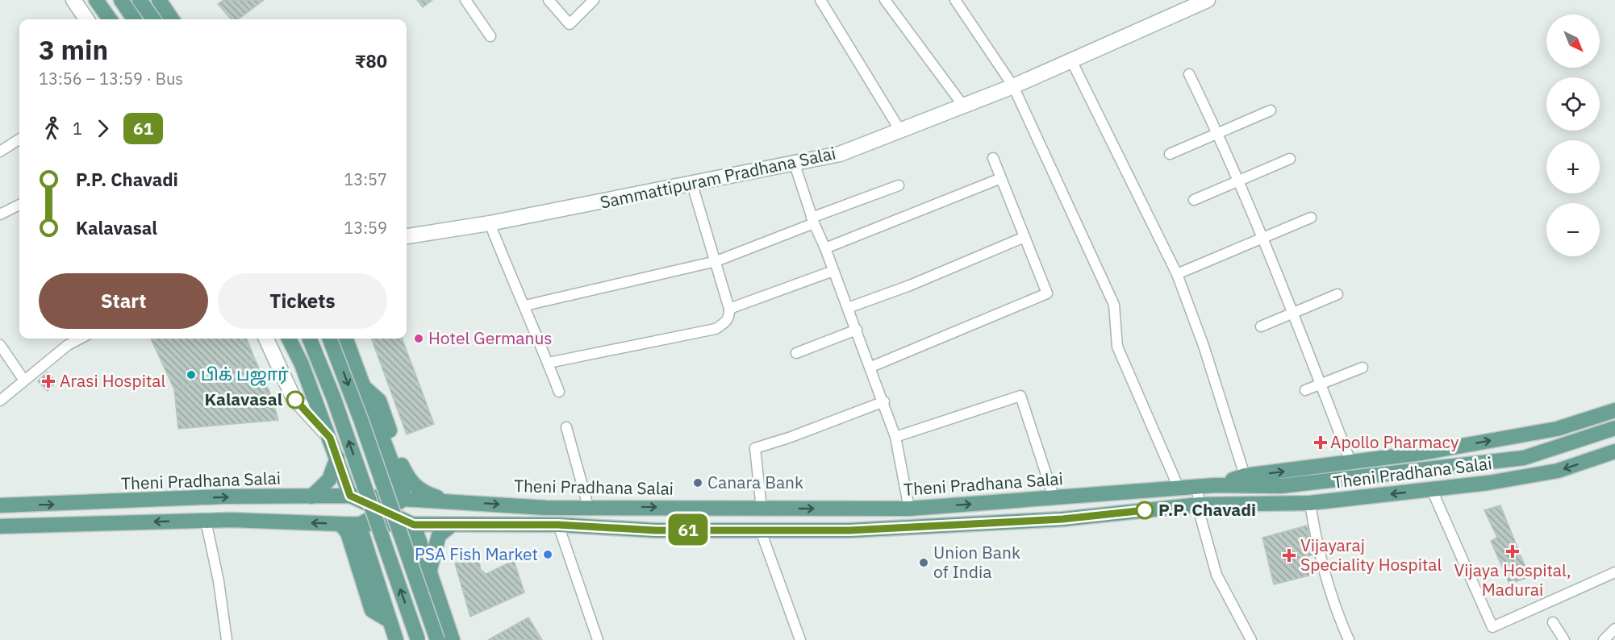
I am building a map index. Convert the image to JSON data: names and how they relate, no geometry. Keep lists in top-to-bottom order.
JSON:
{
  "streets": {
    "main road": ["Theni Pradhana Salai"],
    "street": ["Sammattipuram Pradhana Salai"]
  },
  "places": {
    "other": [
      "Hotel Germanus",
      "பிக் பஜார்",
      "Kalavasal",
      "Canara Bank",
      "P.P. Chavadi",
      "PSA Fish Market",
      "Union Bank of India"
    ],
    "health": [
      "Arasi Hospital",
      "Apollo Pharmacy",
      "Vijaya Hospital, Madurai",
      "Vijayaraj Speciality Hospital"
    ]
  },
  "lines": ["bus line 61"],
  "north": "bottom right",
  "page": {
    "on_map": "61",
    "map_buttons": ["+", "−"],
    "heading": ["3 min", "13:56 – 13:59 · Bus", "₹80"],
    "legs": ["1", "61"],
    "list": [
      {
        "name": "P.P. Chavadi",
        "value": "13:57"
      },
      {
        "name": "Kalavasal",
        "value": "13:59"
      }
    ],
    "buttons": ["Start", "Tickets"]
  }
}
